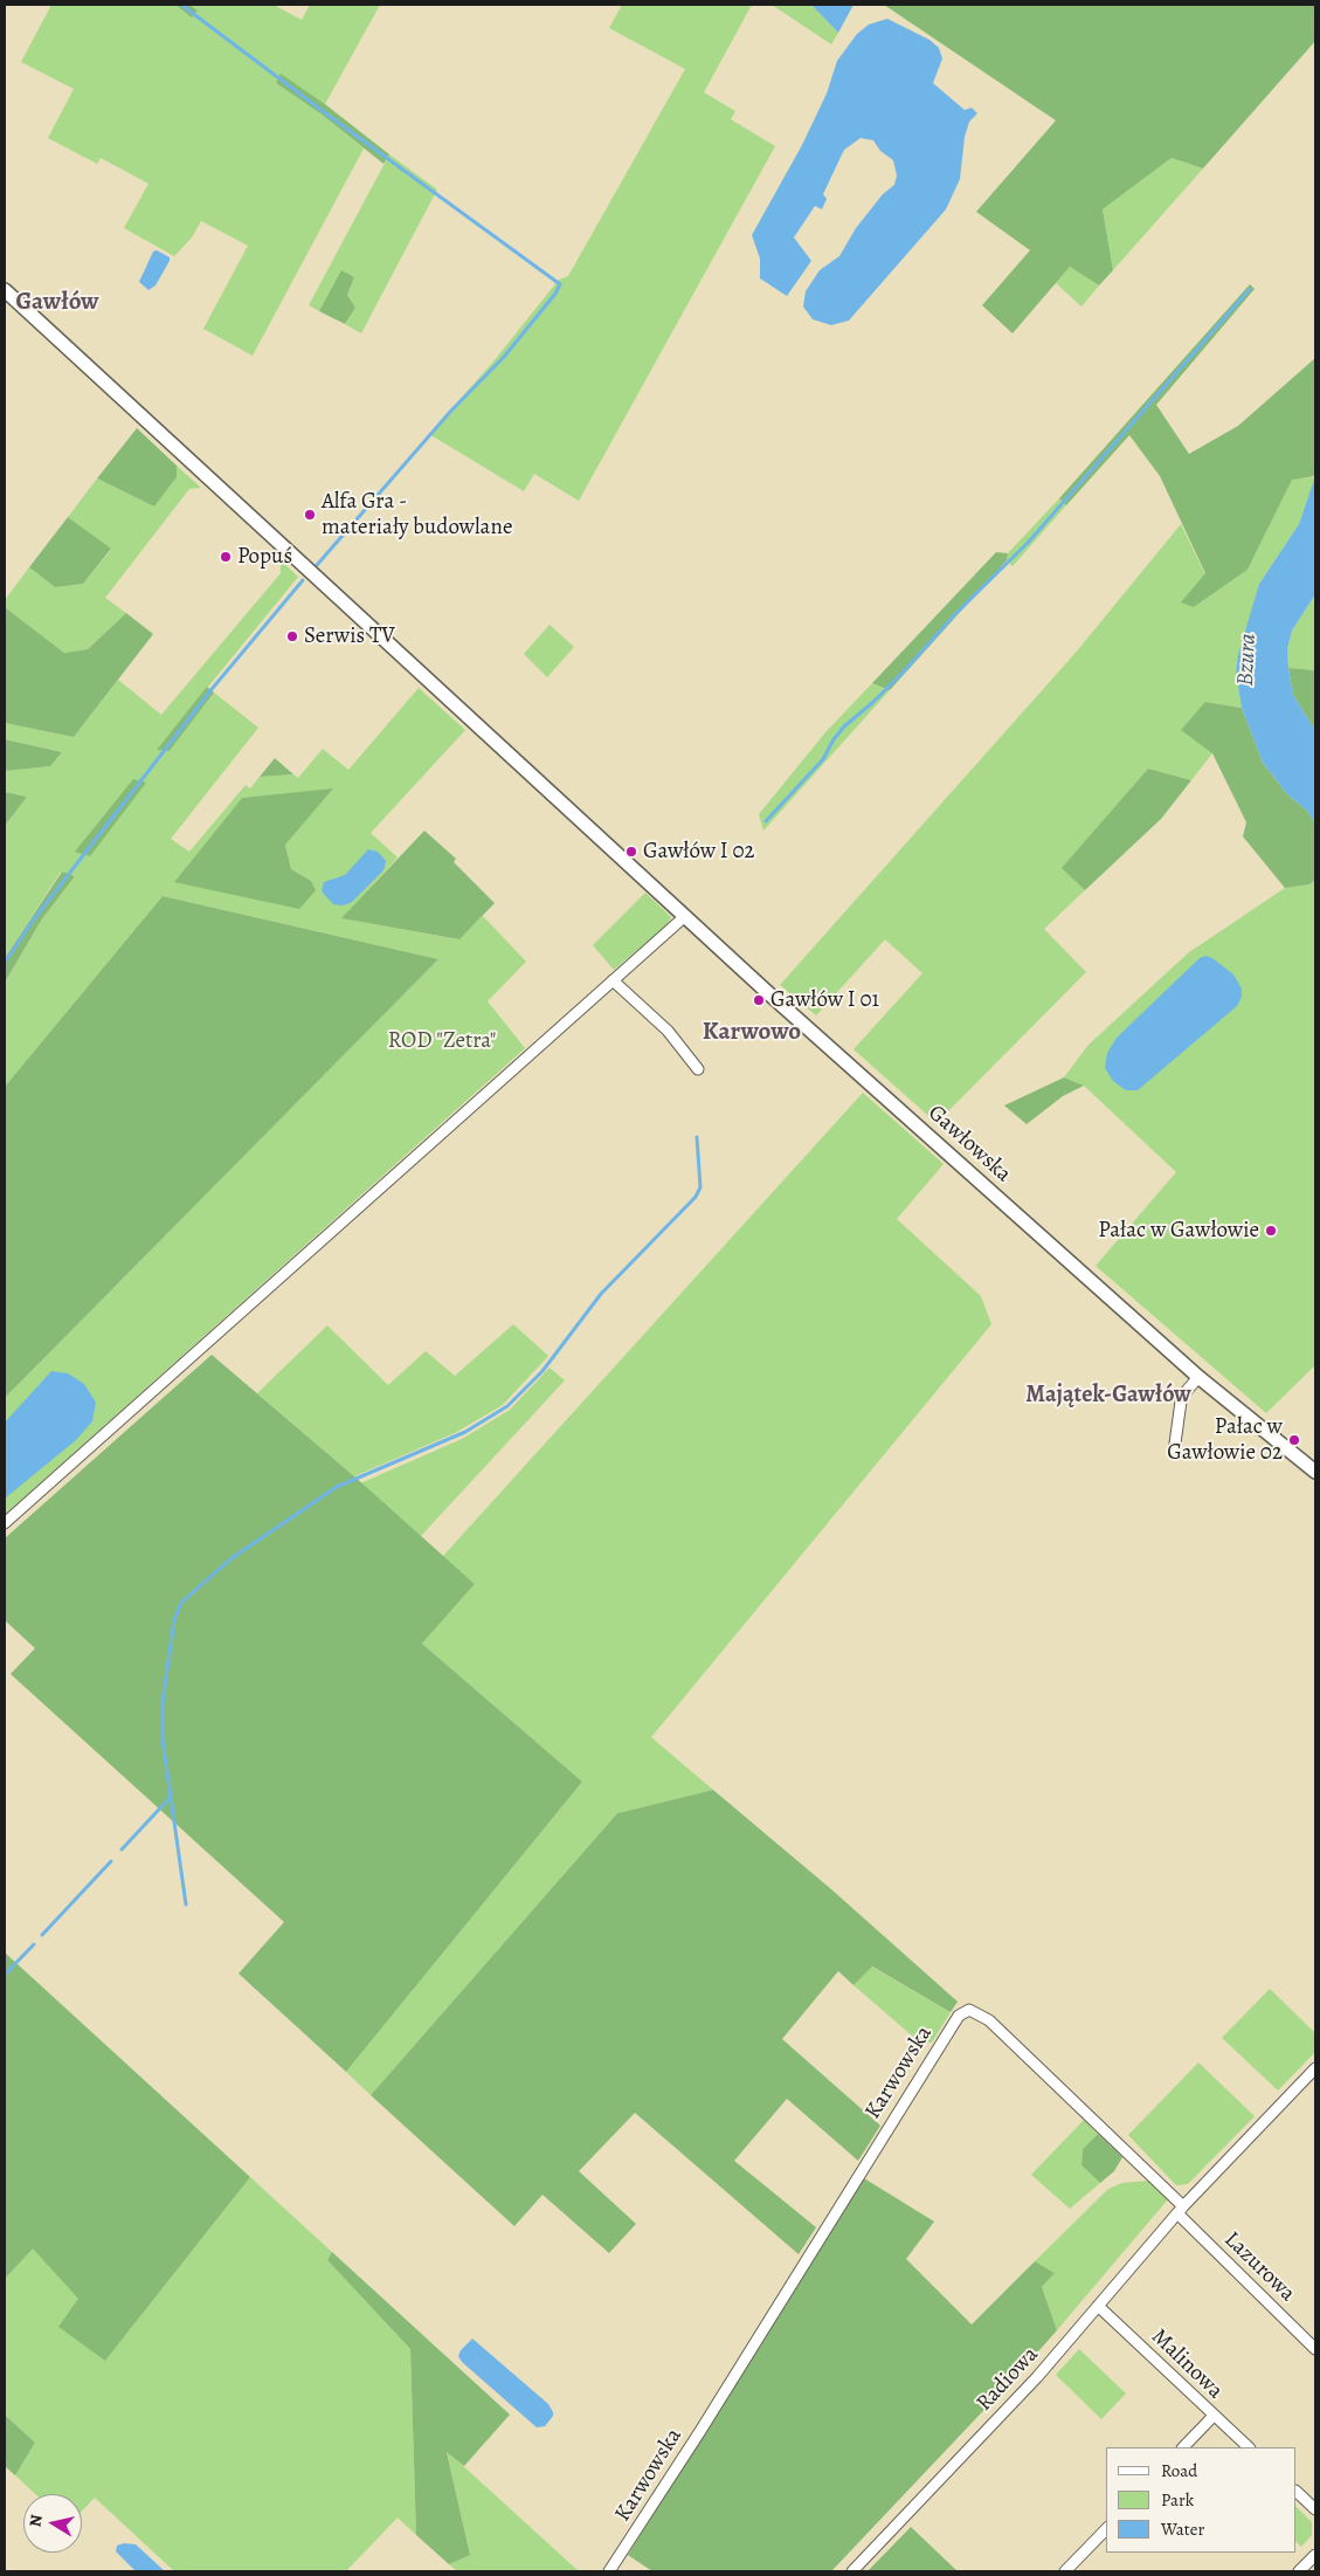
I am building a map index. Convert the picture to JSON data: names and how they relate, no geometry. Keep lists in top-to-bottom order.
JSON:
{
  "streets": {
    "street": [
      "Gawłowska",
      "Karwowska",
      "Lazurowa",
      "Malinowa",
      "Radiowa"
    ]
  },
  "crossings": [
    ["Karwowska", "Lazurowa"],
    ["Karwowska", "Radiowa"],
    ["Lazurowa", "Radiowa"],
    ["Malinowa", "Radiowa"]
  ],
  "districts": ["Gawłów", "Karwowo", "Majątek-Gawłów"],
  "water": ["Bzura"],
  "parks": ["ROD \"Zetra\""],
  "places": [
    "Alfa Gra - materiały budowlane",
    "Popuś",
    "Serwis TV",
    "Gawłów I 02",
    "Gawłów I 01",
    "Pałac w Gawłowie",
    "Pałac w Gawłowie 02"
  ],
  "legend": ["Road", "Park", "Water"],
  "north": "left"
}
